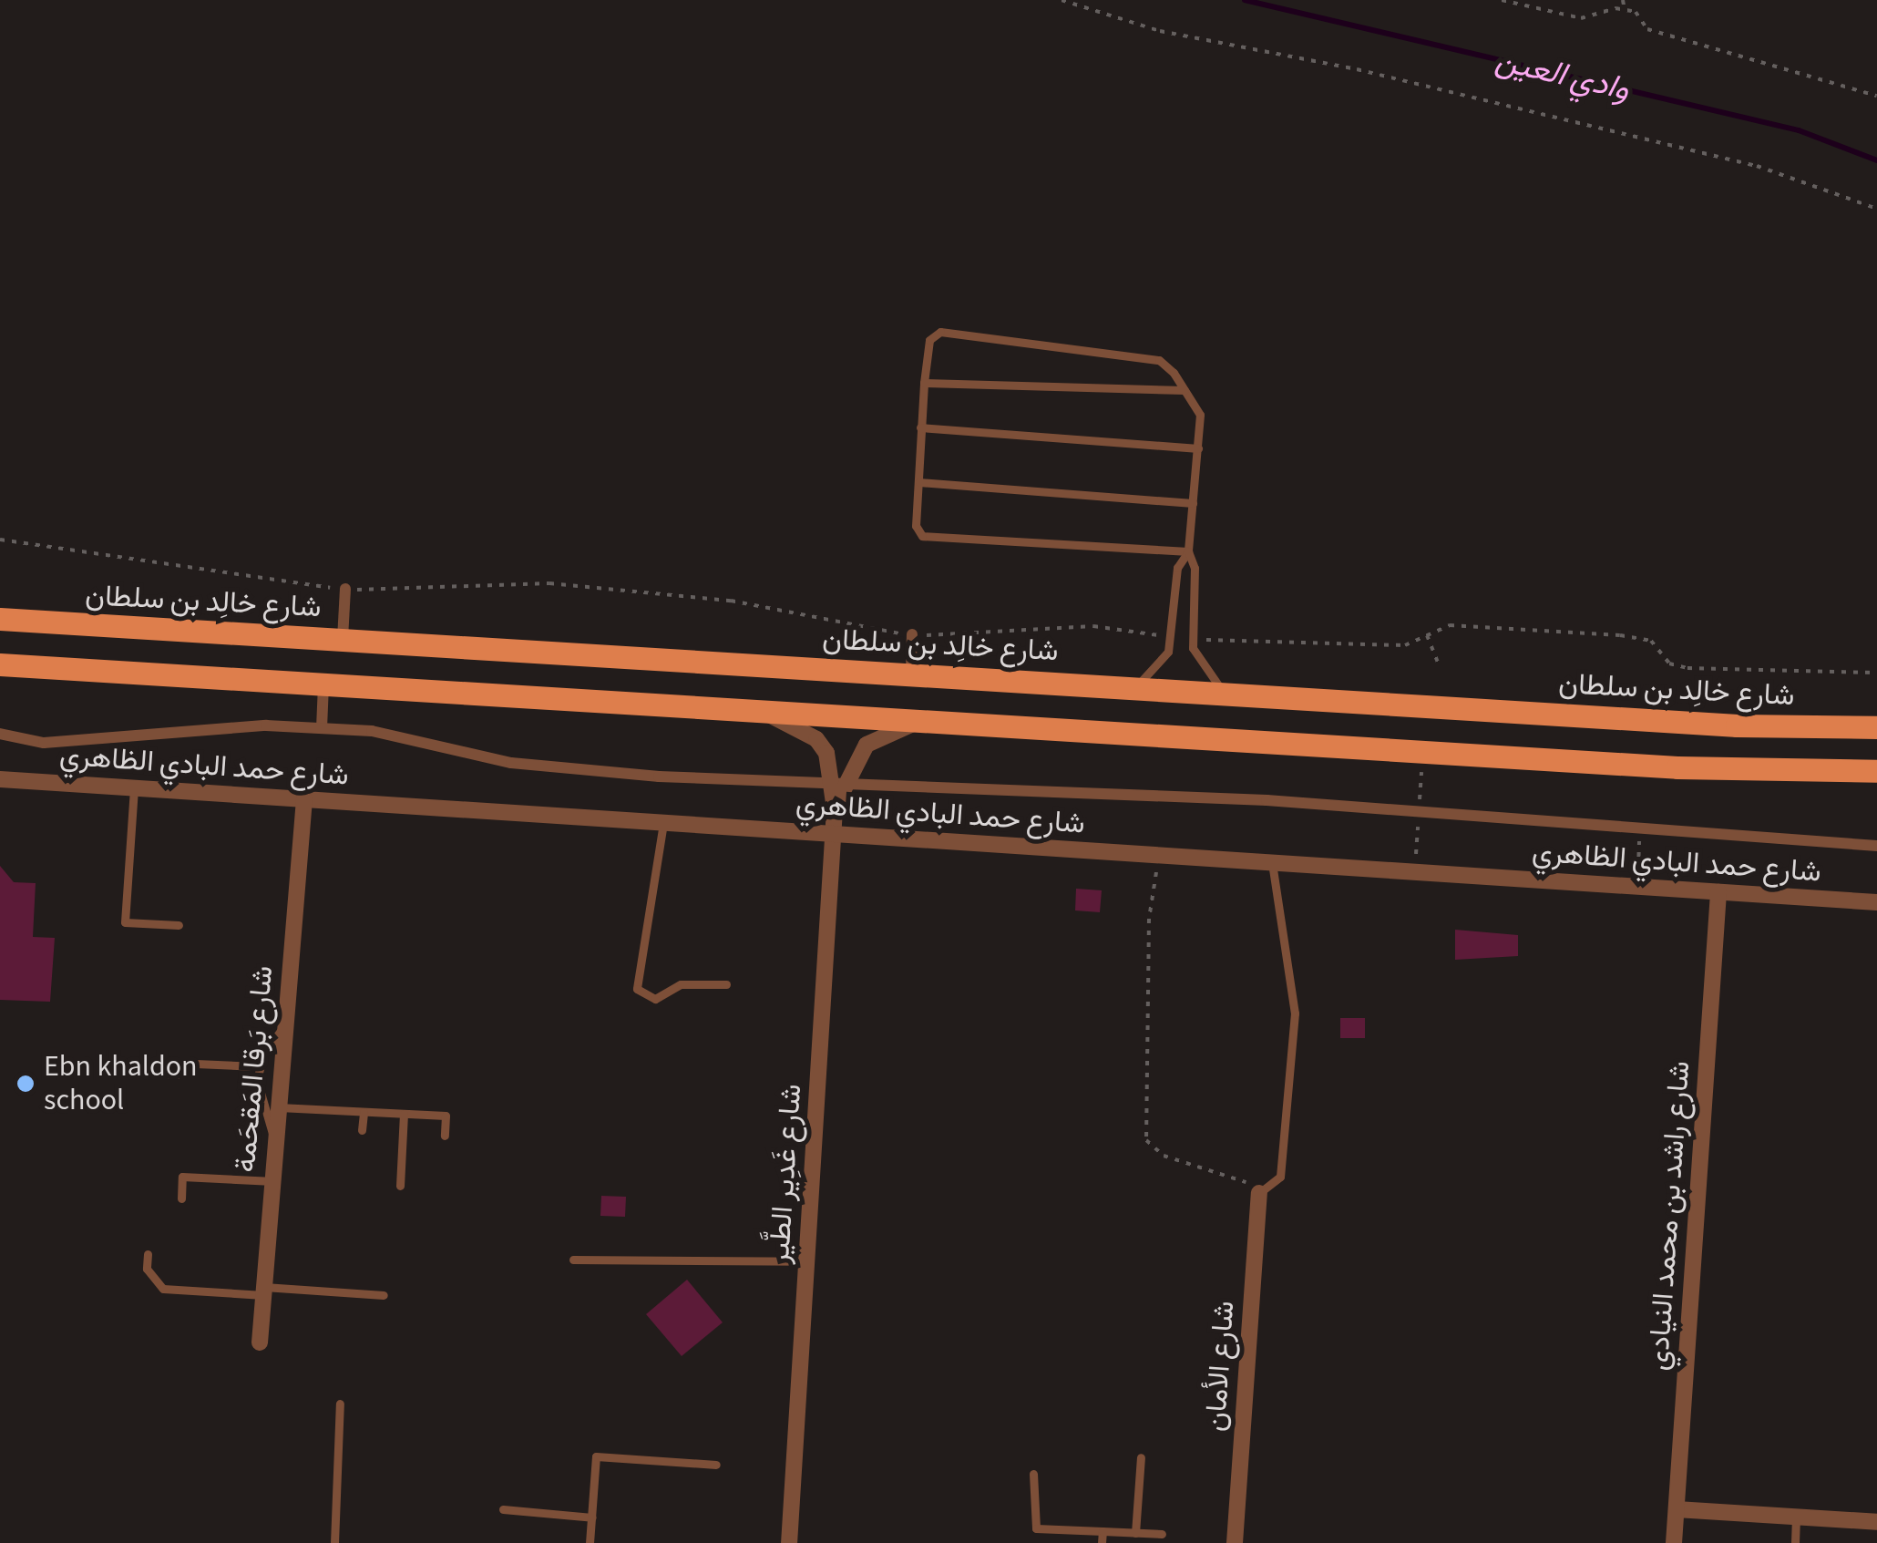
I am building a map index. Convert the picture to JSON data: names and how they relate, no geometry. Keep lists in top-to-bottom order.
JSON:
{
  "streets": {
    "main road": ["شارع خالِد بن سلطان"],
    "street": [
      "شارع حمد البادي الظاهري",
      "شارع بَرقا المَقحَمة",
      "شارع غَدِير الطَّير",
      "شارع راشد بن محمد النيادي",
      "شارع الأمان"
    ]
  },
  "crossings": [
    ["شارع حمد البادي الظاهري", "شارع بَرقا المَقحَمة"],
    ["شارع حمد البادي الظاهري", "شارع غَدِير الطَّير"],
    ["شارع حمد البادي الظاهري", "شارع راشد بن محمد النيادي"]
  ],
  "water": ["وادي العين"],
  "places": ["Ebn khaldon school"]
}
